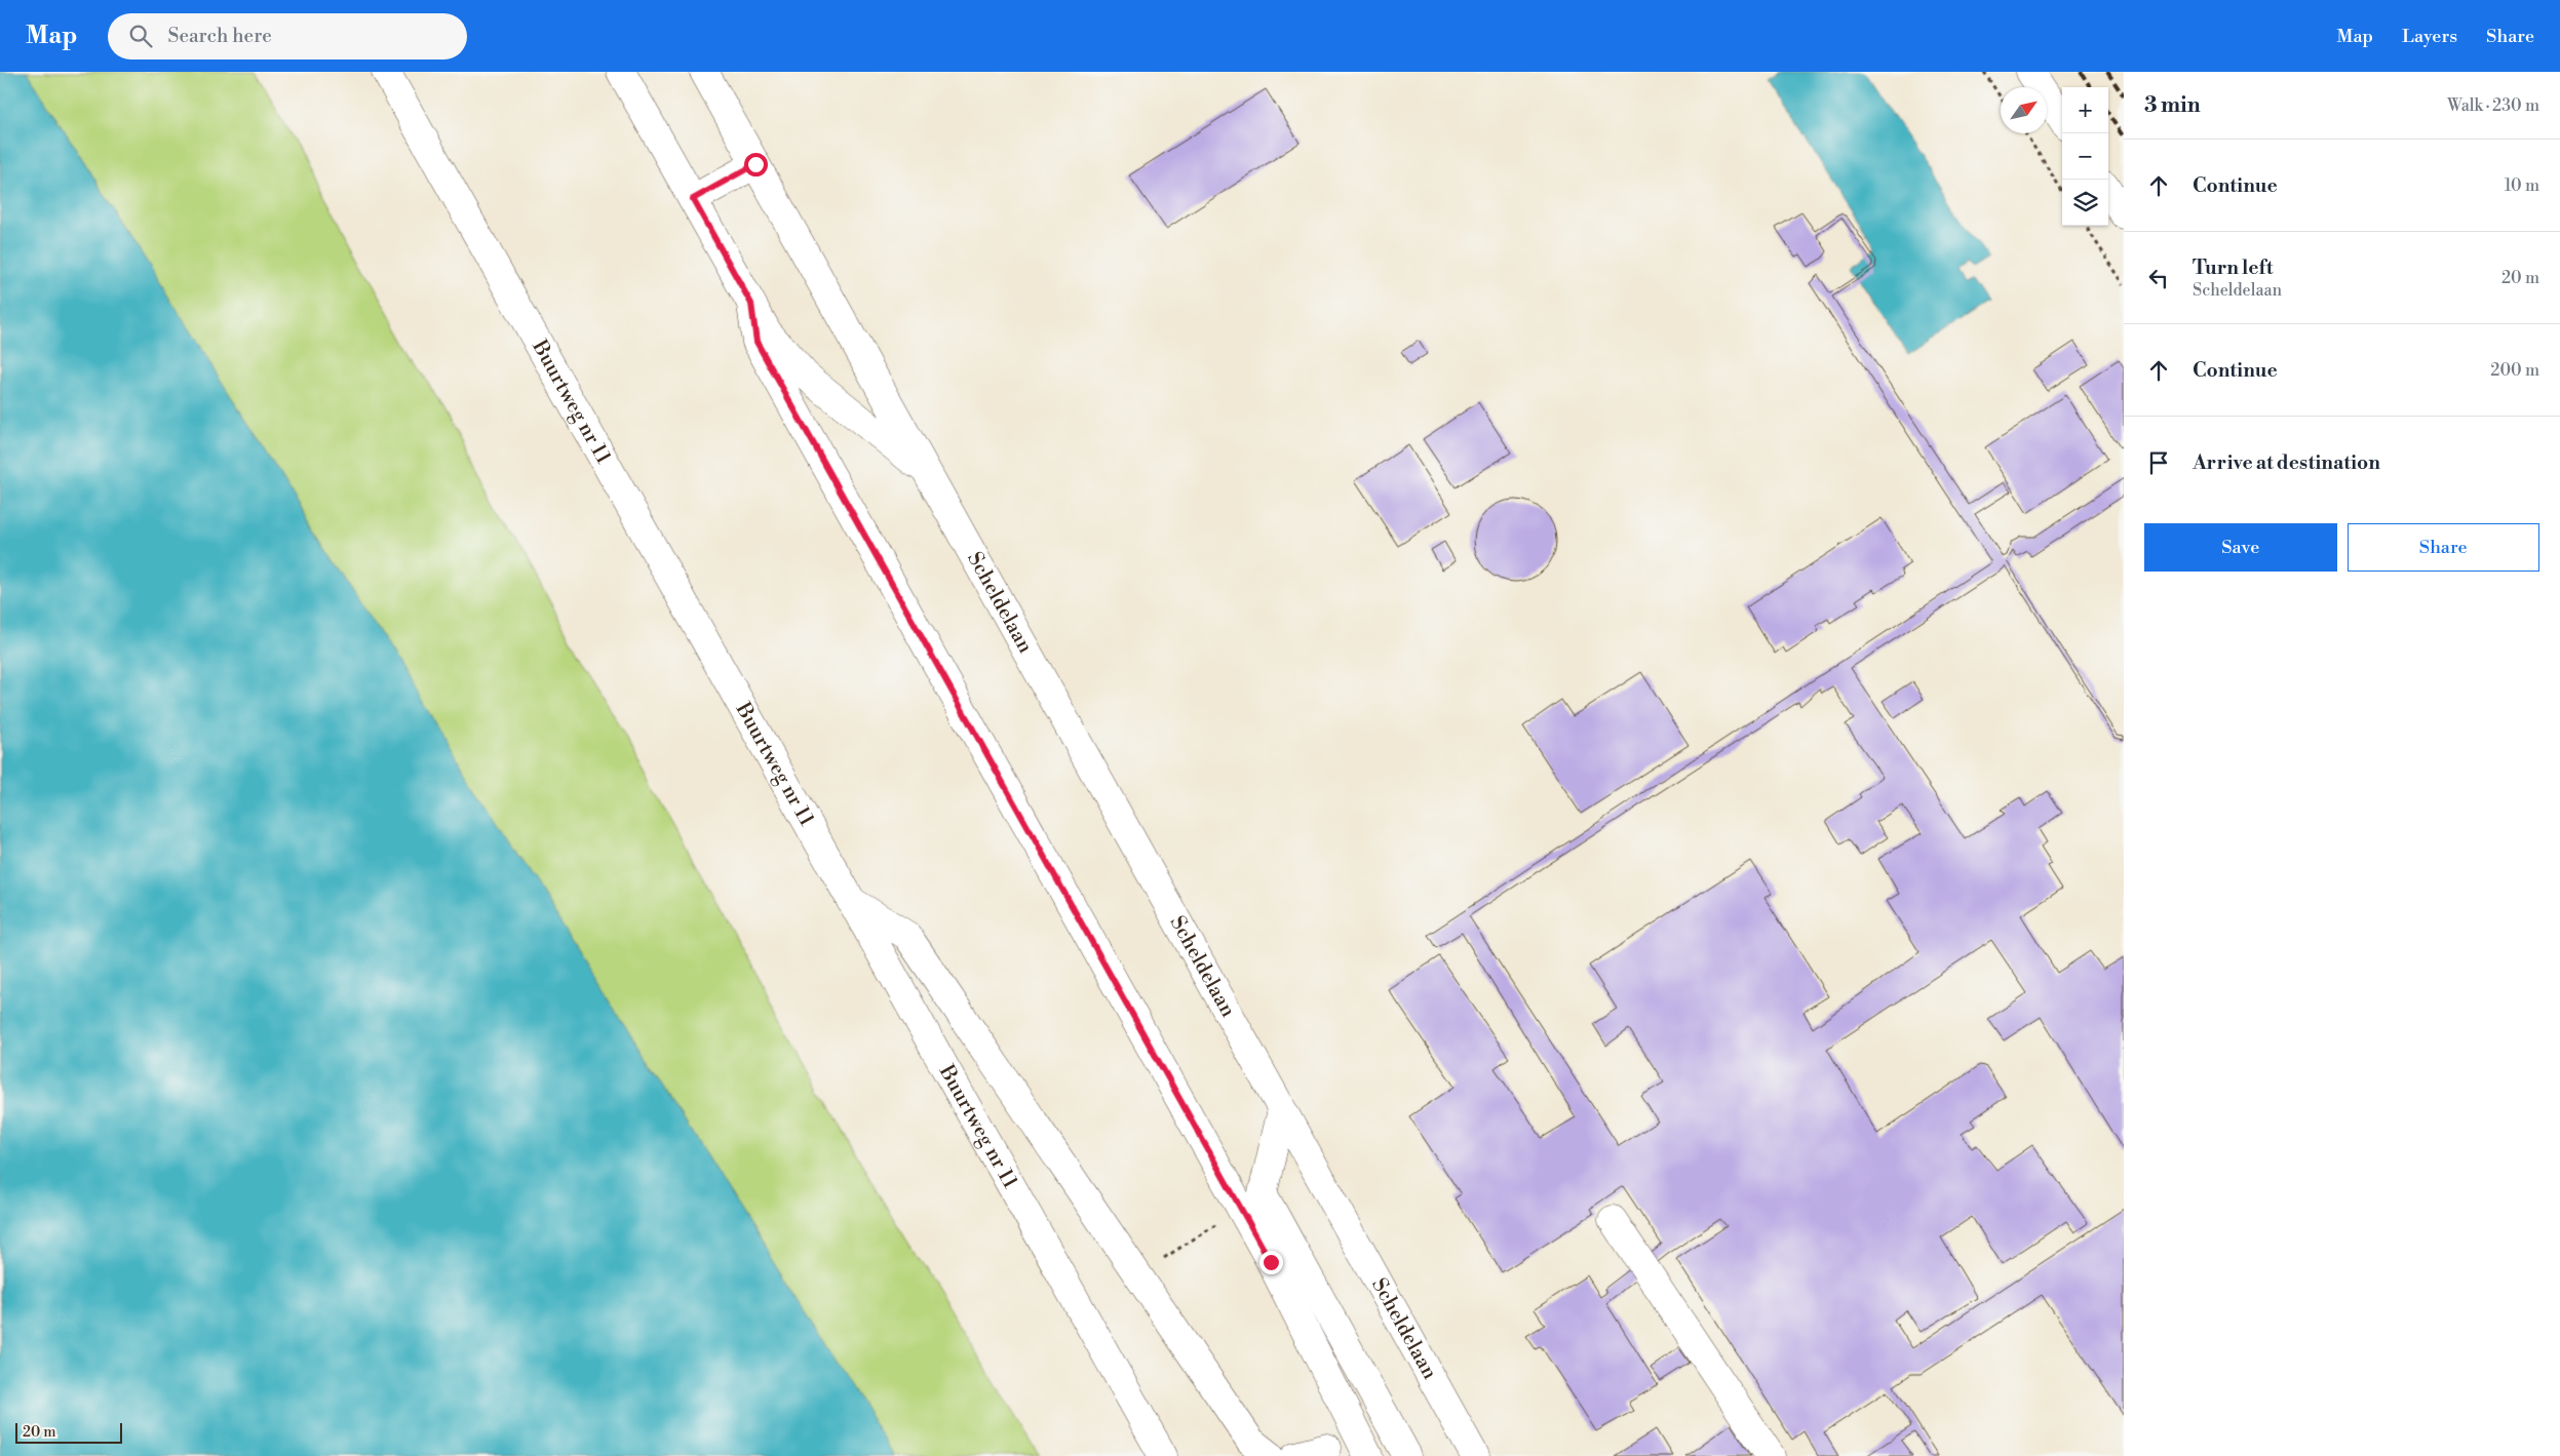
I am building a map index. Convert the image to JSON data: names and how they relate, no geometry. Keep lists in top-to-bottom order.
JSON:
{
  "streets": {
    "main road": ["Buurtweg nr 11", "Scheldelaan"]
  },
  "scale_bar": "20 m",
  "north": "top right",
  "page": {
    "header": "Map",
    "search": "Search here",
    "nav": ["Map", "Layers", "Share"],
    "heading": ["3 min", "Walk · 230 m"],
    "map_buttons": ["+", "−"],
    "list": [
      ["Continue", "10 m"],
      ["Turn left", "Scheldelaan", "20 m"],
      ["Continue", "200 m"],
      "Arrive at destination"
    ],
    "buttons": ["Save", "Share"],
    "scale": "20 m"
  }
}
